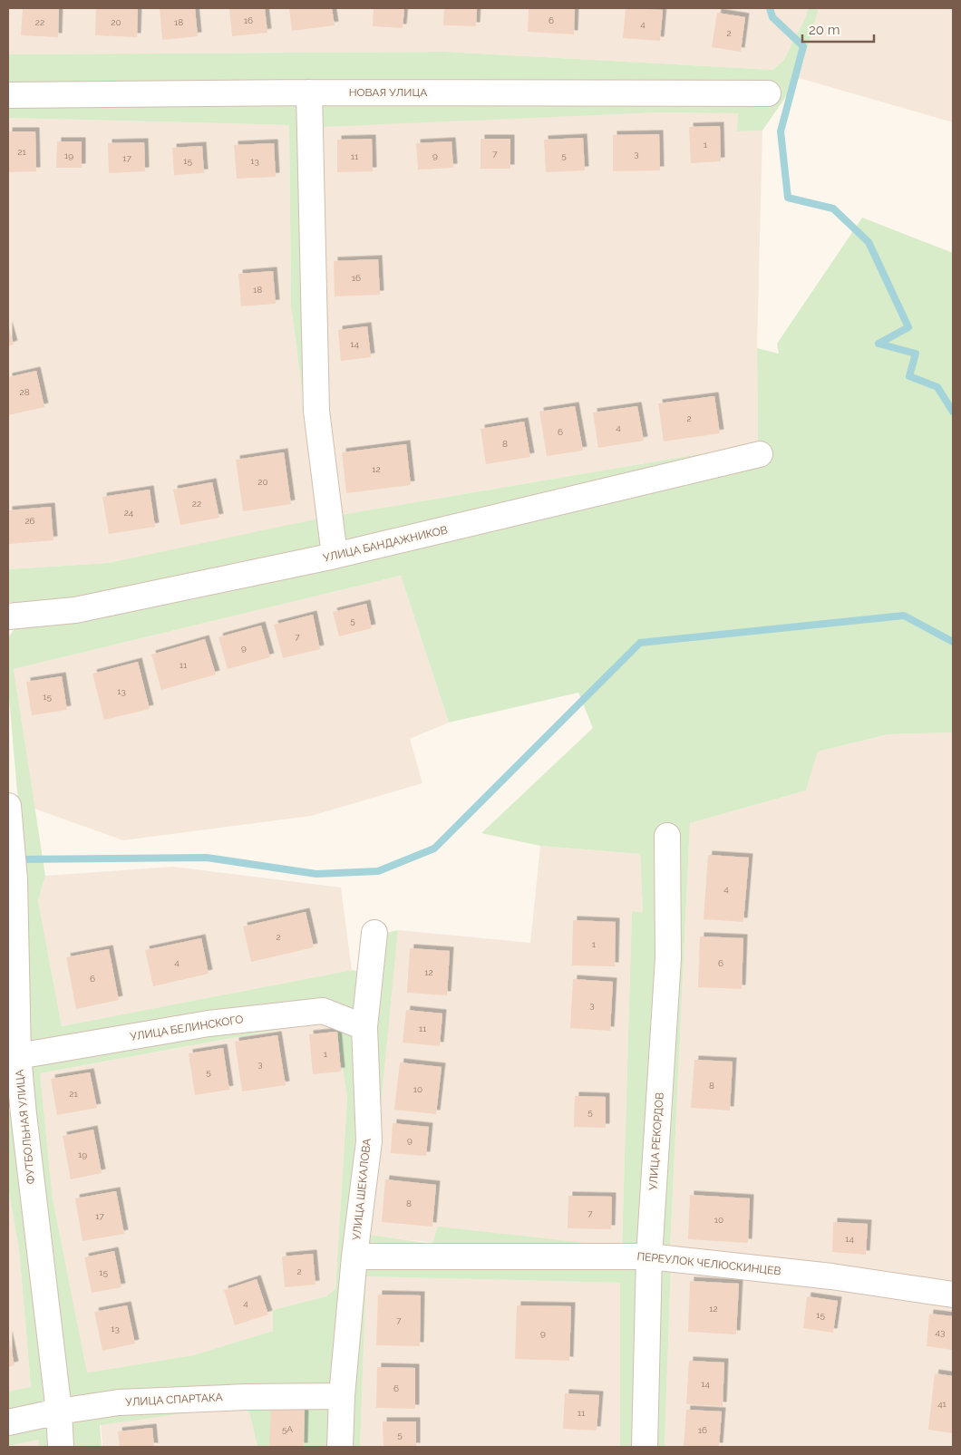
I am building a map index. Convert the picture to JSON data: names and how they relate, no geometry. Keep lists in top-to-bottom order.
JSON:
{
  "streets": {
    "street": [
      "НОВАЯ УЛИЦА",
      "УЛИЦА БАНДАЖНИКОВ",
      "УЛИЦА БЕЛИНСКОГО",
      "ФУТБОЛЬНАЯ УЛИЦА",
      "УЛИЦА РЕКОРДОВ",
      "УЛИЦА ШЕКАЛОВА",
      "ПЕРЕУЛОК ЧЕЛЮСКИНЦЕВ",
      "УЛИЦА СПАРТАКА"
    ]
  },
  "crossings": [
    ["УЛИЦА БЕЛИНСКОГО", "ФУТБОЛЬНАЯ УЛИЦА"],
    ["УЛИЦА БЕЛИНСКОГО", "УЛИЦА ШЕКАЛОВА"],
    ["ФУТБОЛЬНАЯ УЛИЦА", "УЛИЦА СПАРТАКА"],
    ["УЛИЦА РЕКОРДОВ", "ПЕРЕУЛОК ЧЕЛЮСКИНЦЕВ"],
    ["УЛИЦА ШЕКАЛОВА", "ПЕРЕУЛОК ЧЕЛЮСКИНЦЕВ"],
    ["УЛИЦА ШЕКАЛОВА", "УЛИЦА СПАРТАКА"]
  ],
  "house_numbers": [
    "16",
    "6",
    "22",
    "20",
    "18",
    "4",
    "2",
    "1",
    "21",
    "7",
    "3",
    "19",
    "9",
    "5",
    "11",
    "17",
    "15",
    "13",
    "16",
    "18",
    "14",
    "28",
    "2",
    "4",
    "6",
    "8",
    "12",
    "20",
    "22",
    "24",
    "26",
    "5",
    "7",
    "9",
    "11",
    "13",
    "15",
    "4",
    "2",
    "1",
    "4",
    "6",
    "12",
    "6",
    "3",
    "11",
    "1",
    "3",
    "5",
    "8",
    "10",
    "21",
    "5",
    "9",
    "19",
    "8",
    "7",
    "17",
    "10",
    "14",
    "2",
    "15",
    "4",
    "12",
    "15",
    "7",
    "13",
    "43",
    "9",
    "14",
    "6",
    "41",
    "11",
    "5А",
    "16",
    "5"
  ],
  "scale_bar": "20 m"
}
